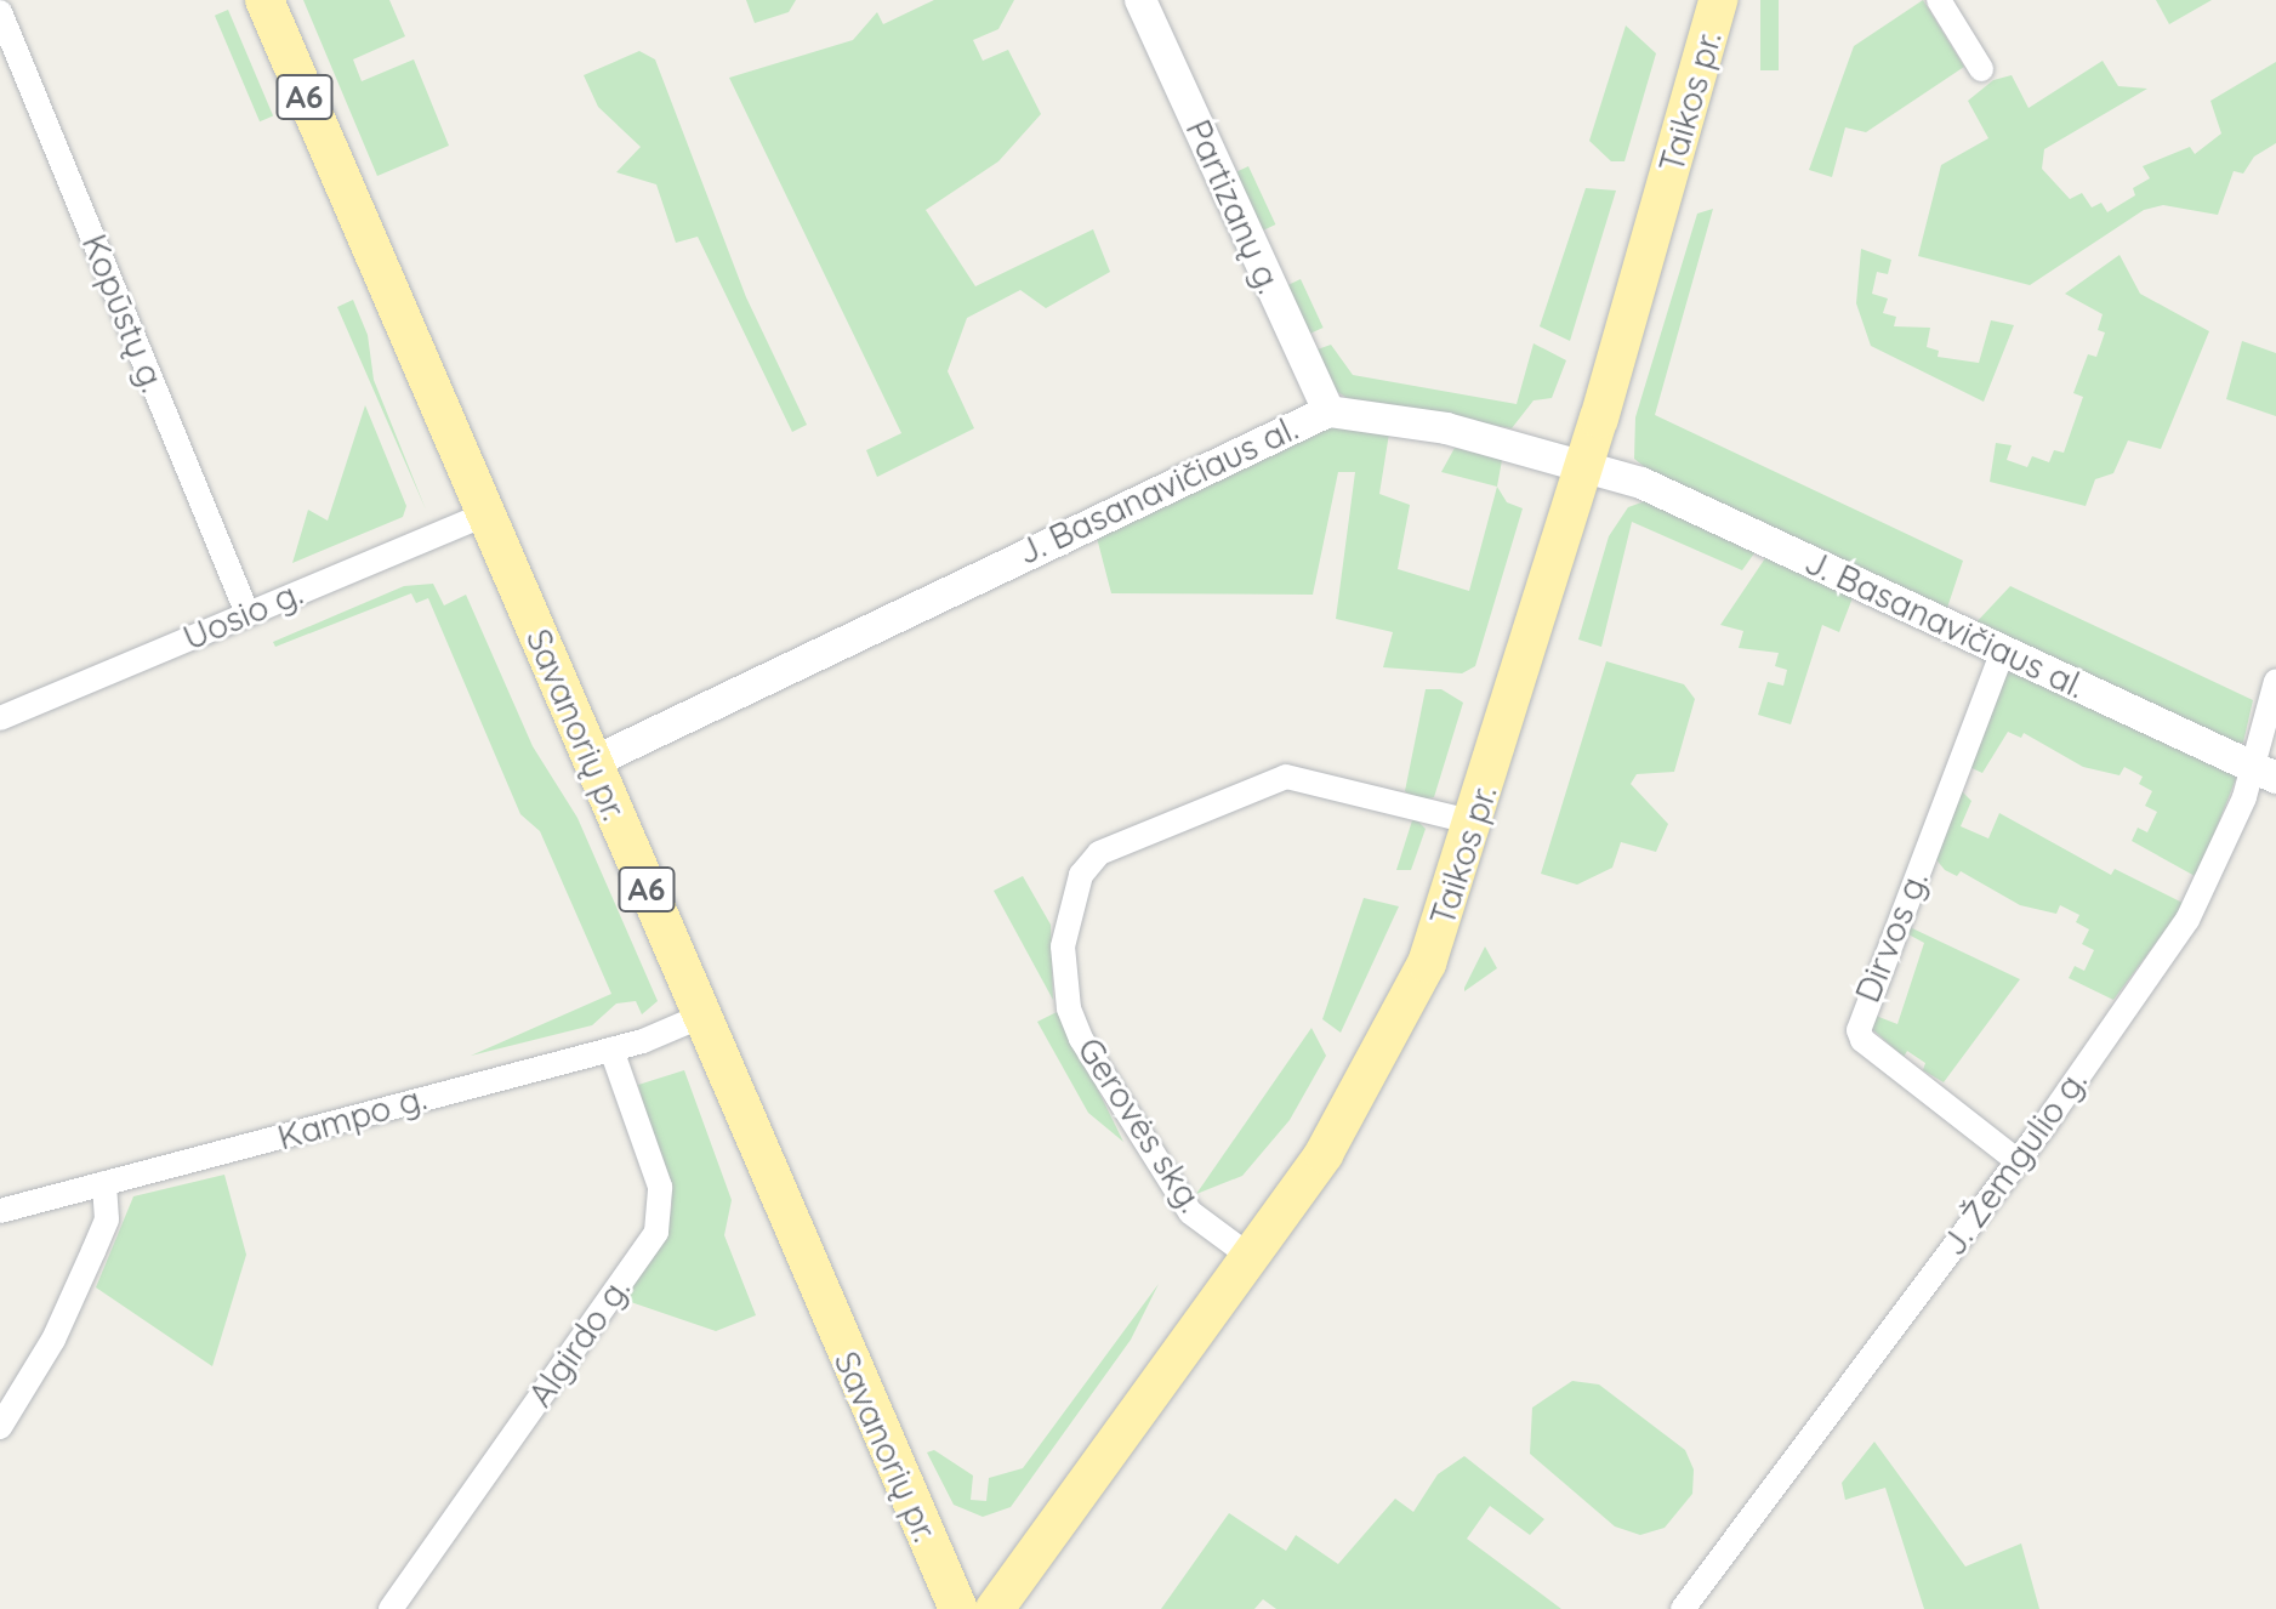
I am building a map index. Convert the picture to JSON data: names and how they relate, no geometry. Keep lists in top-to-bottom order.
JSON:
{
  "streets": {
    "main road": ["A6", "Taikos pr.", "Savanorių pr."],
    "street": [
      "Partizanų g.",
      "Kopūstų g.",
      "J. Basanavičiaus al.",
      "Uosio g.",
      "Dirvos g.",
      "Kampo g.",
      "Gerovės skg.",
      "J. Žemgulio g.",
      "Algirdo g."
    ]
  },
  "crossings": [
    ["Taikos pr.", "J. Basanavičiaus al."],
    ["Taikos pr.", "Gerovės skg."],
    ["Partizanų g.", "J. Basanavičiaus al."],
    ["Kopūstų g.", "Uosio g."],
    ["J. Basanavičiaus al.", "Savanorių pr."],
    ["J. Basanavičiaus al.", "Dirvos g."],
    ["J. Basanavičiaus al.", "J. Žemgulio g."],
    ["Uosio g.", "Savanorių pr."],
    ["Savanorių pr.", "Kampo g."],
    ["Dirvos g.", "J. Žemgulio g."],
    ["Kampo g.", "Algirdo g."]
  ]
}
